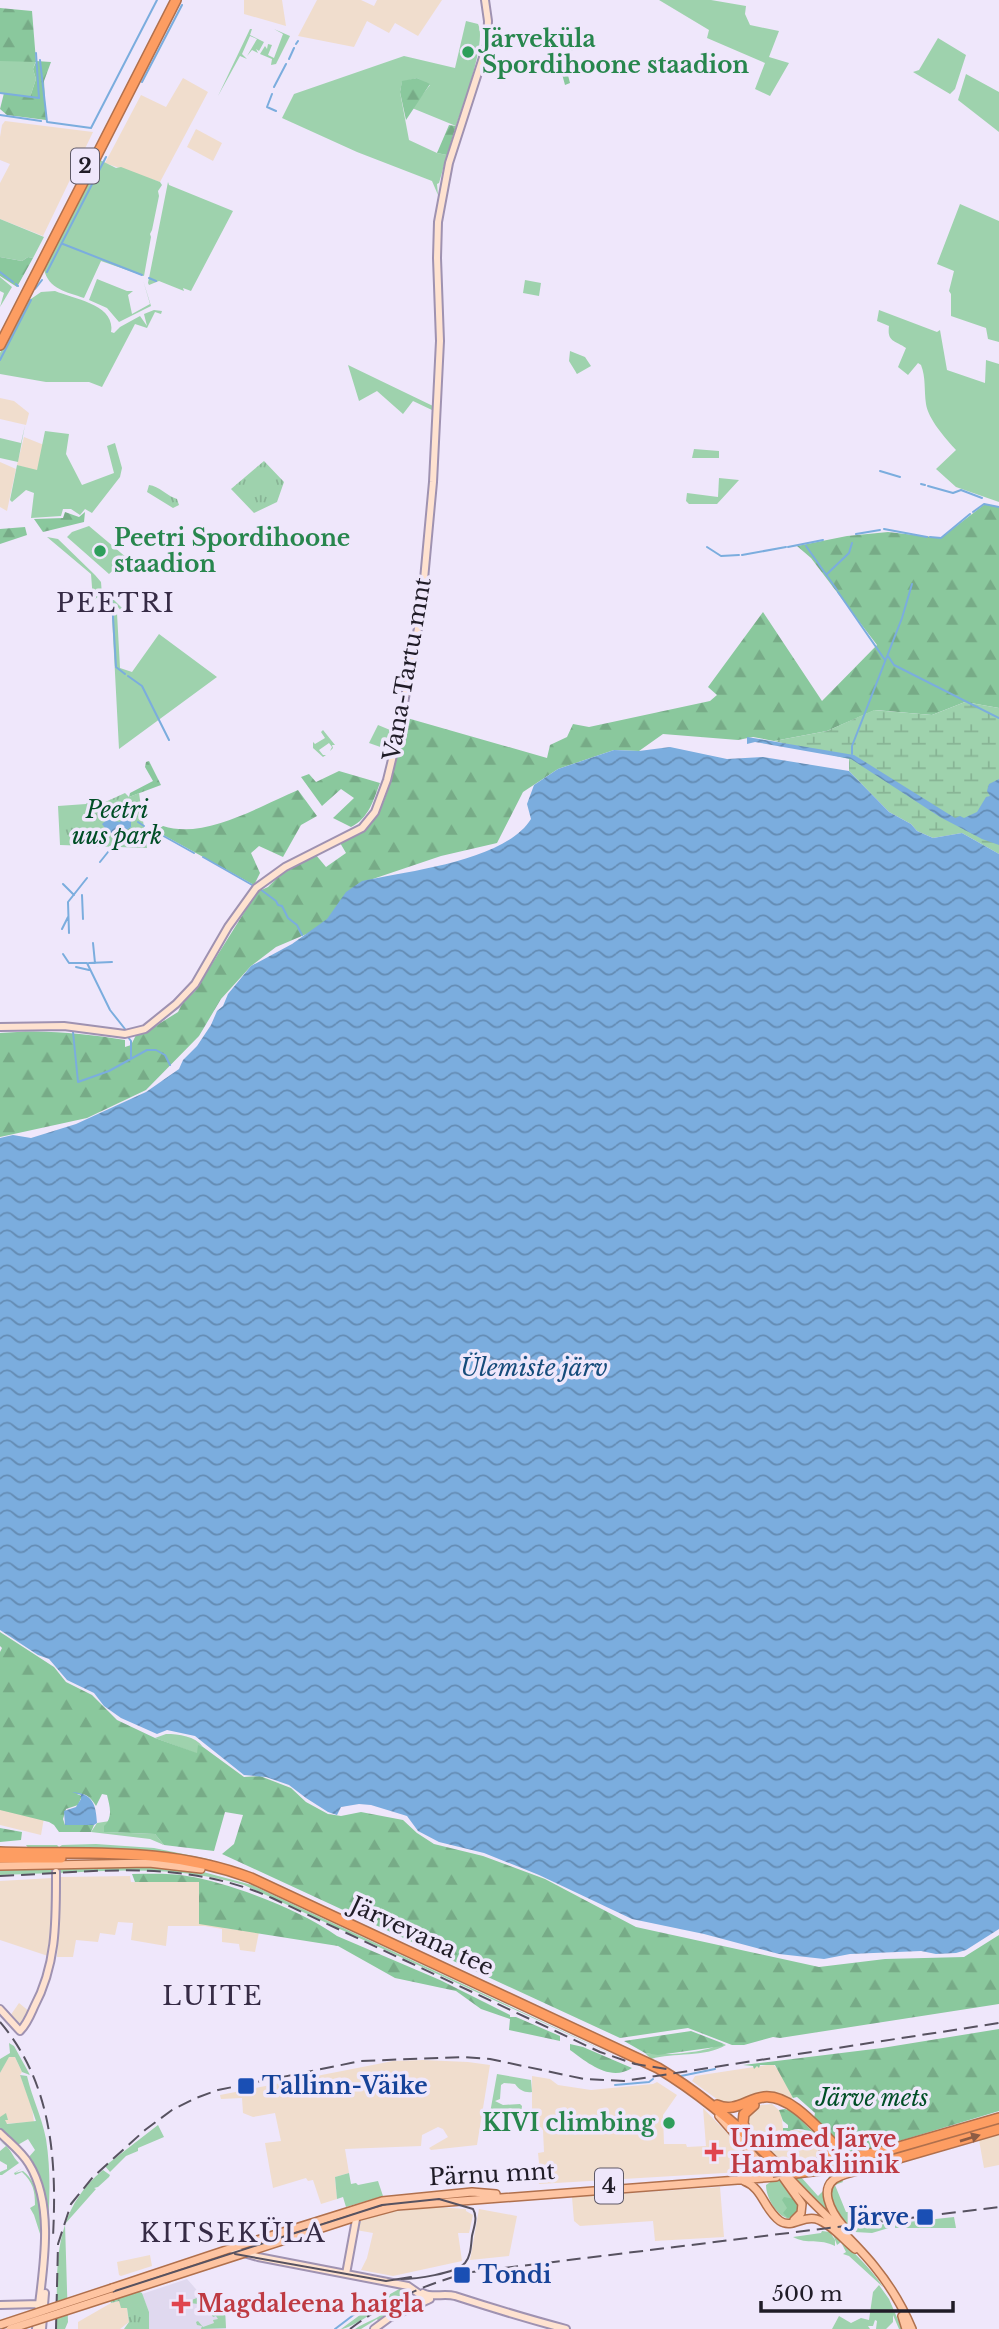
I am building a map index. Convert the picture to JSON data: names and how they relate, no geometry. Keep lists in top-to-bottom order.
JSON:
{
  "streets": {
    "highway": [
      "2",
      "Järvevana tee",
      "Pärnu mnt",
      "4"
    ],
    "street": ["Vana-Tartu mnt"]
  },
  "crossings": [
    ["Järvevana tee", "Pärnu mnt"]
  ],
  "districts": ["PEETRI", "LUITE", "KITSEKÜLA"],
  "water": ["Ülemiste järv"],
  "parks": ["Peetri uus park", "Järve mets"],
  "places": {
    "other": ["Järveküla Spordihoone staadion", "Peetri Spordihoone staadion", "KIVI climbing"],
    "transit": ["Tallinn-Väike", "Järve", "Tondi"],
    "health": ["Unimed Järve Hambakliinik", "Magdaleena haigla"]
  },
  "scale_bar": "500 m"
}
